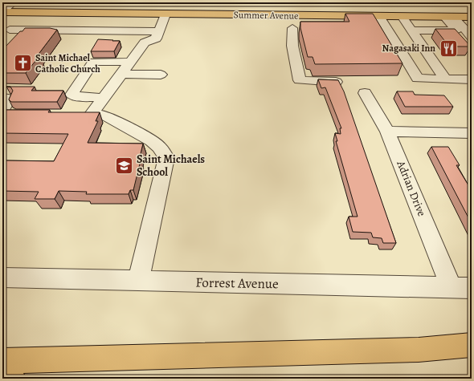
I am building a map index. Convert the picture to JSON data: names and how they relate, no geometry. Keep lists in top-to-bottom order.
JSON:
{
  "streets": {
    "main road": ["Summer Avenue"],
    "street": ["Adrian Drive", "Forrest Avenue"]
  },
  "crossings": [
    ["Adrian Drive", "Forrest Avenue"]
  ],
  "places": {
    "restaurant": ["Nagasaki Inn"],
    "church": ["Saint Michael Catholic Church"],
    "school or university": ["Saint Michaels School"]
  }
}
